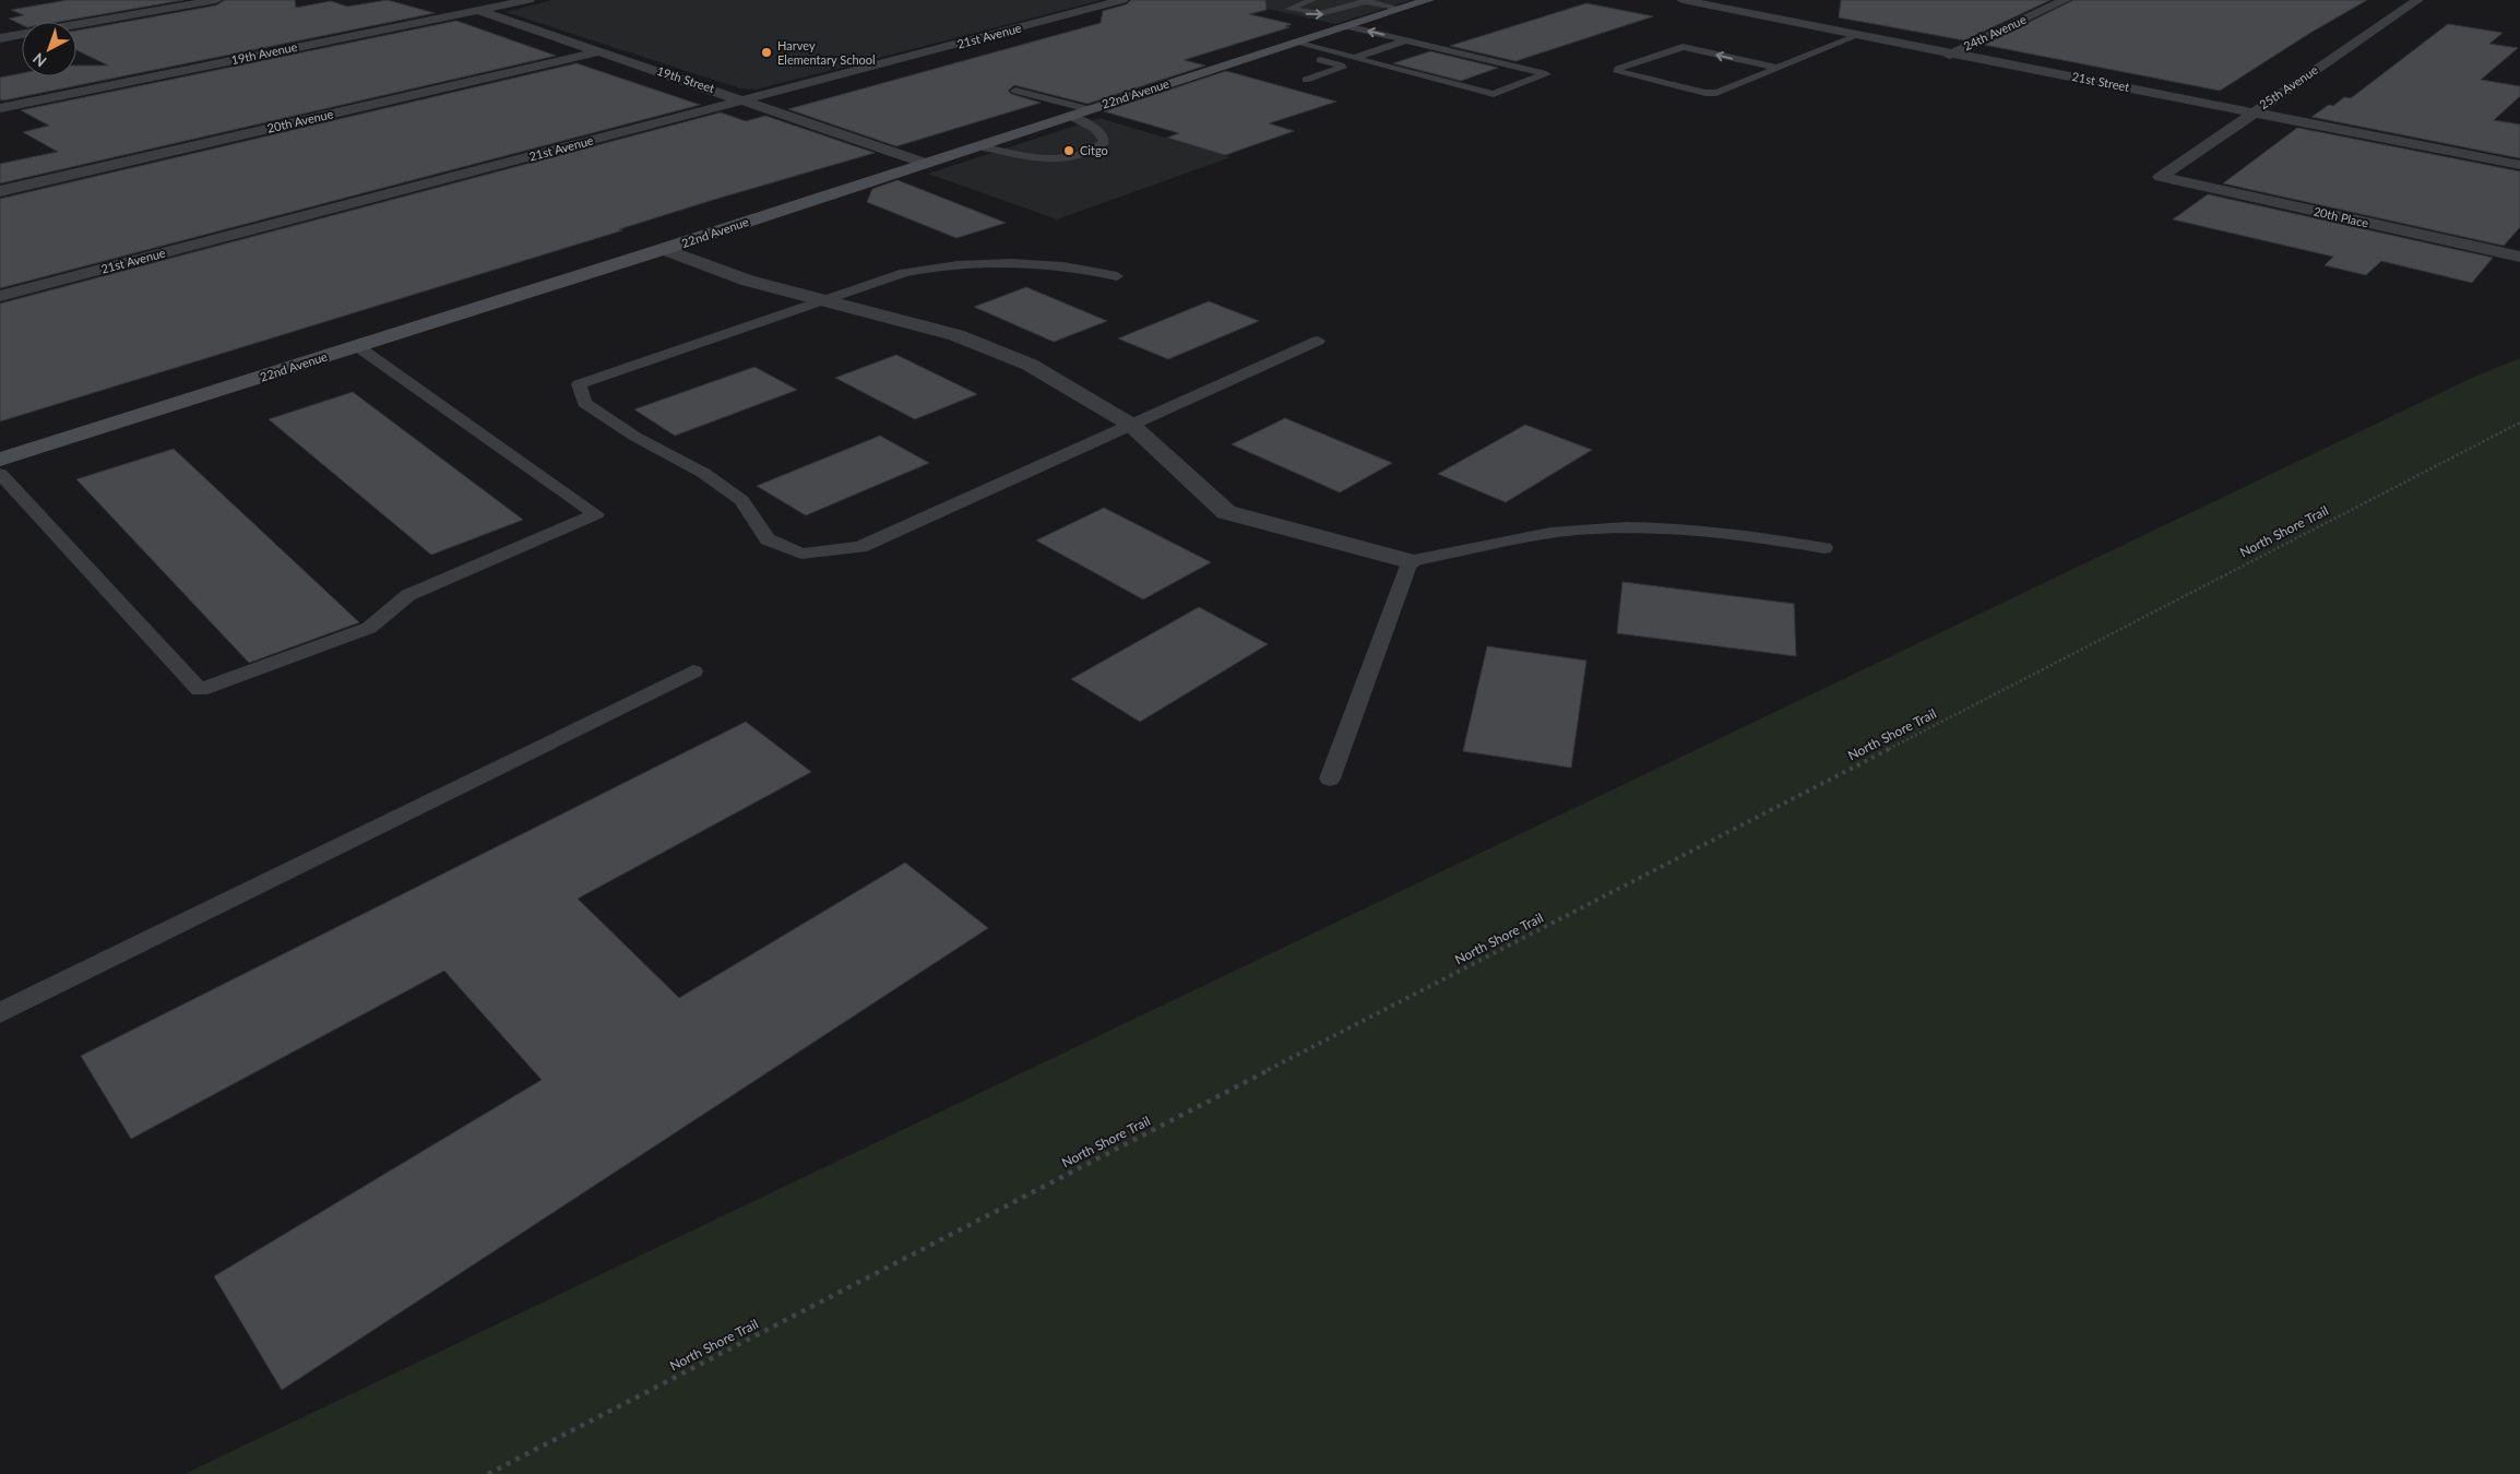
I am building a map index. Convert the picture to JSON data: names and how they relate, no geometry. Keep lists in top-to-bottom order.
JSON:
{
  "streets": {
    "street": [
      "24th Avenue",
      "21st Avenue",
      "19th Avenue",
      "19th Street",
      "21st Street",
      "25th Avenue",
      "22nd Avenue",
      "20th Avenue",
      "20th Place"
    ],
    "path": ["North Shore Trail"]
  },
  "crossings": [
    ["24th Avenue", "21st Street"],
    ["21st Avenue", "19th Street"],
    ["19th Avenue", "19th Street"],
    ["19th Street", "22nd Avenue"],
    ["19th Street", "20th Avenue"],
    ["21st Street", "25th Avenue"],
    ["25th Avenue", "20th Place"]
  ],
  "places": ["Harvey Elementary School", "Citgo"],
  "north": "bottom left"
}
